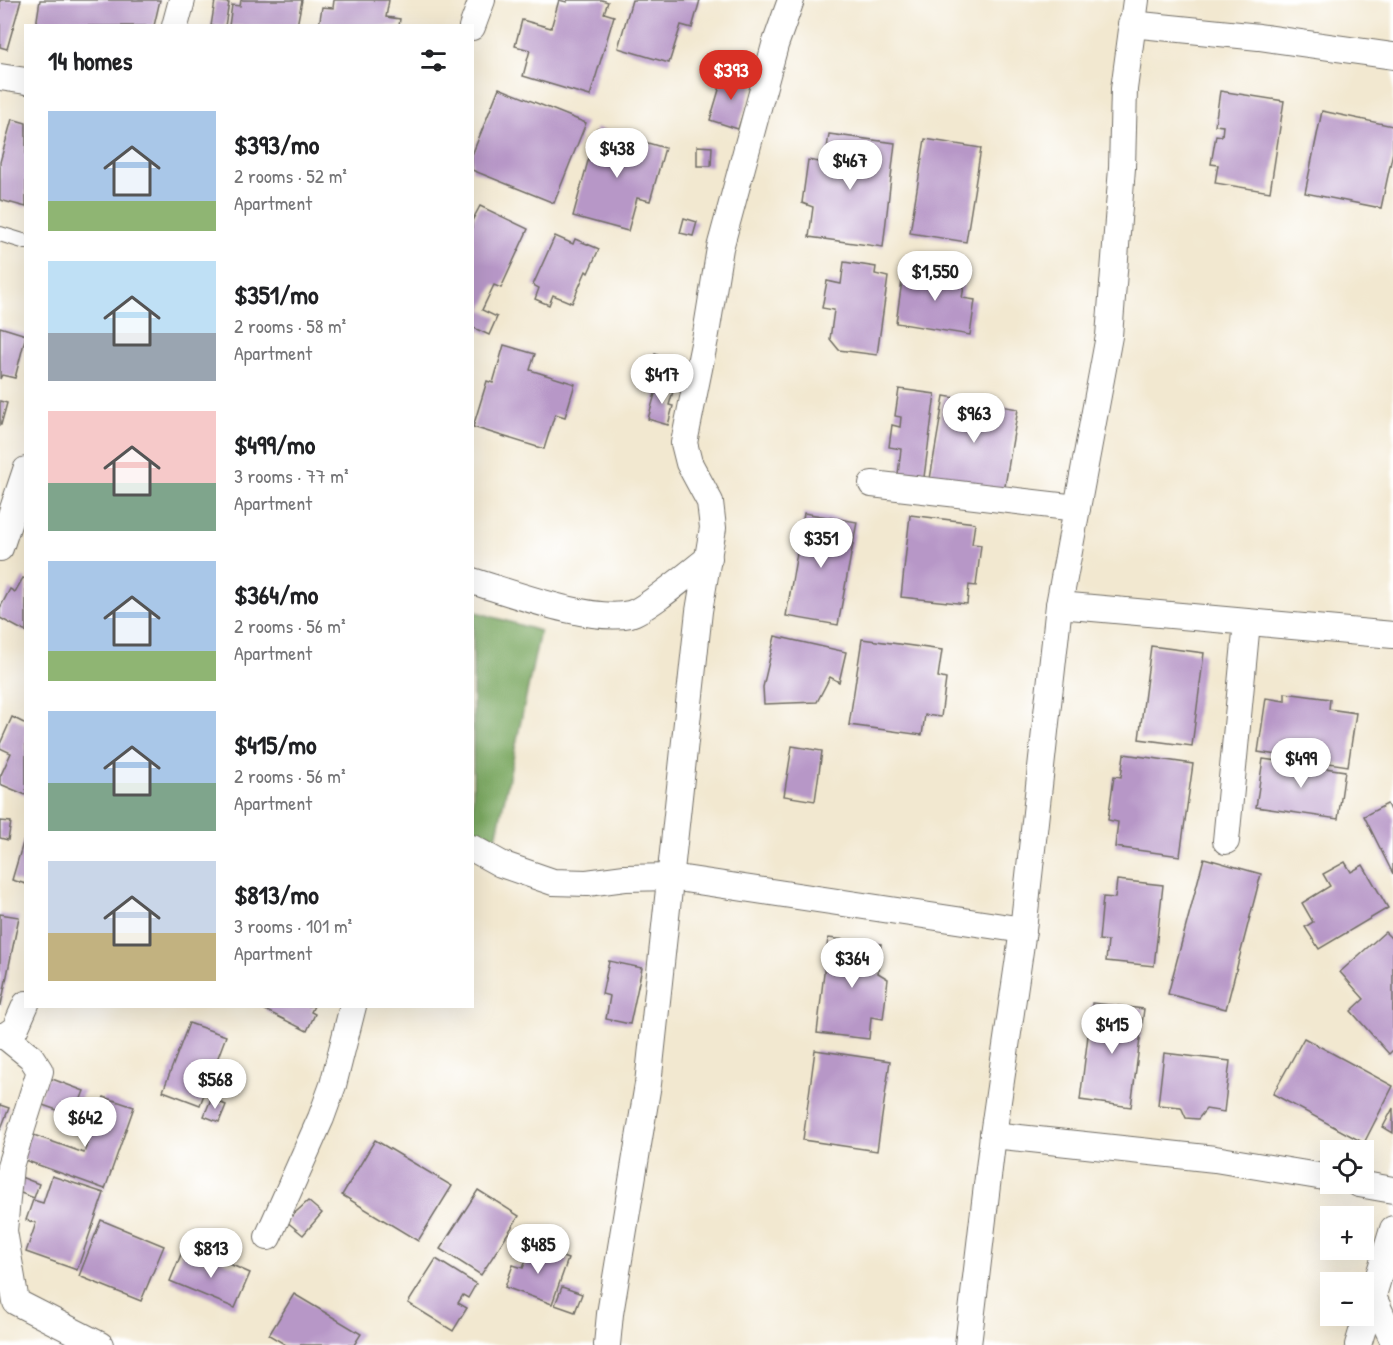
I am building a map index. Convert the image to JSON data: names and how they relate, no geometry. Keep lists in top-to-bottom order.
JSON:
{
  "page": {
    "heading": "14 homes",
    "price": [
      "$393",
      "$438",
      "$467",
      "$1,550",
      "$417",
      "$963",
      "$351",
      "$499",
      "$364",
      "$415",
      "$568",
      "$642",
      "$485",
      "$813"
    ],
    "list": [
      {
        "name": "$393/mo",
        "note": "2 rooms · 52 m² · Apartment"
      },
      {
        "name": "$351/mo",
        "note": "2 rooms · 58 m² · Apartment"
      },
      {
        "name": "$499/mo",
        "note": "3 rooms · 77 m² · Apartment"
      },
      {
        "name": "$364/mo",
        "note": "2 rooms · 56 m² · Apartment"
      },
      {
        "name": "$415/mo",
        "note": "2 rooms · 56 m² · Apartment"
      },
      {
        "name": "$813/mo",
        "note": "3 rooms · 101 m² · Apartment"
      }
    ],
    "map_buttons": ["+", "−"]
  }
}
